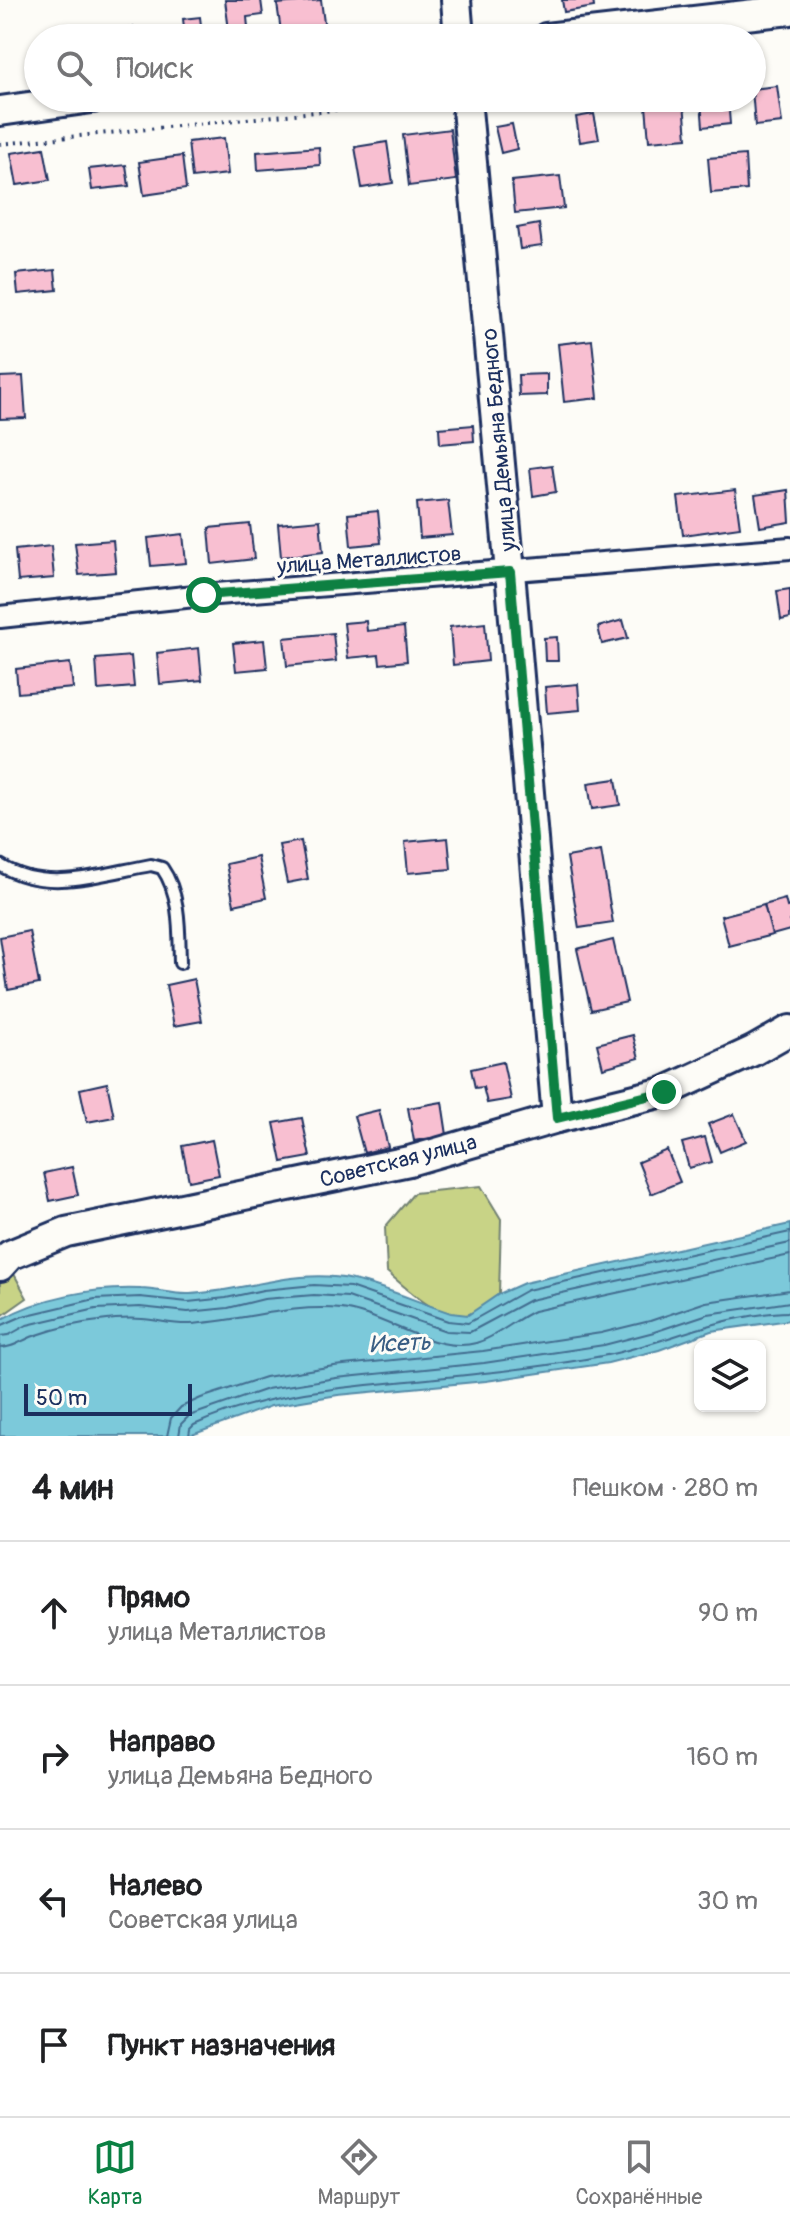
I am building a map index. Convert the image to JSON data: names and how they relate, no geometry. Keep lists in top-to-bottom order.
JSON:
{
  "streets": {
    "street": ["улица Демьяна Бедного", "улица Металлистов", "Советская улица"]
  },
  "crossings": [
    ["улица Демьяна Бедного", "улица Металлистов"],
    ["улица Демьяна Бедного", "Советская улица"]
  ],
  "water": ["Исеть"],
  "scale_bar": "50 m",
  "page": {
    "search": "Поиск",
    "scale": "50 m",
    "heading": ["4 мин", "Пешком · 280 m"],
    "list": [
      ["Прямо", "улица Металлистов", "90 m"],
      ["Направо", "улица Демьяна Бедного", "160 m"],
      ["Налево", "Советская улица", "30 m"],
      "Пункт назначения"
    ],
    "nav": ["Карта", "Маршрут", "Сохранённые"]
  }
}
